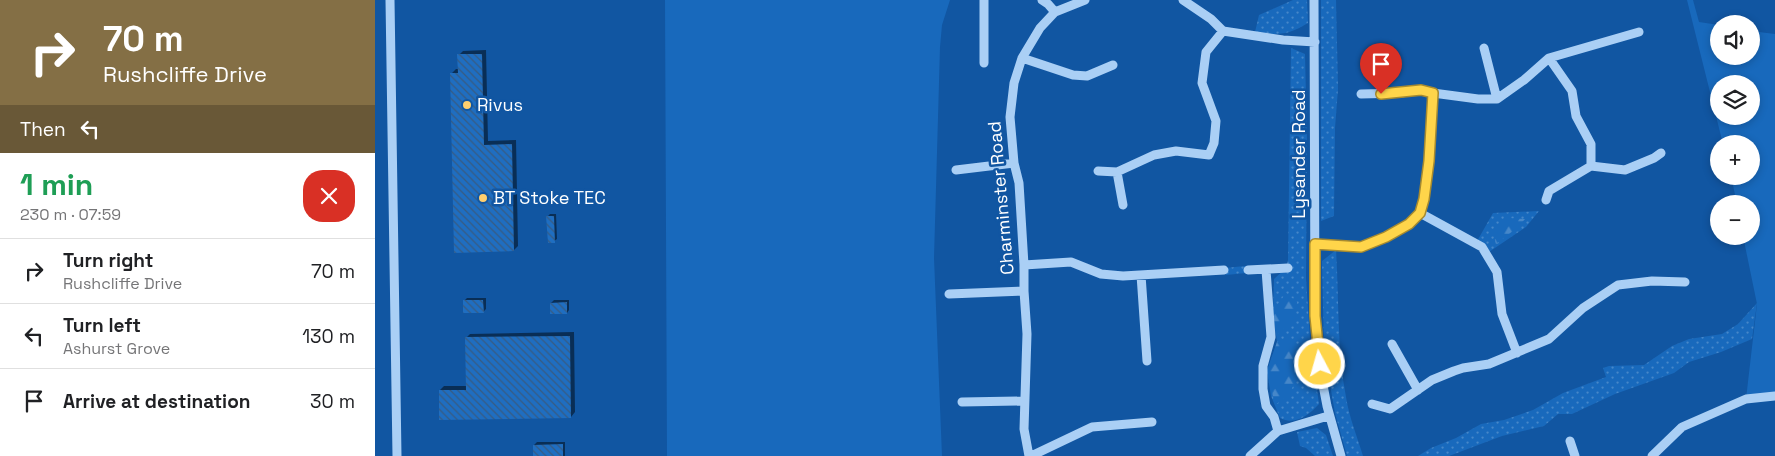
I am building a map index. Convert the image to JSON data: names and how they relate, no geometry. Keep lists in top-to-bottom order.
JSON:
{
  "streets": {
    "street": ["Lysander Road", "Charminster Road"]
  },
  "places": ["Rivus", "BT Stoke TEC"],
  "page": {
    "turn": ["70 m", "Rushcliffe Drive"],
    "map_buttons": ["+", "−"],
    "then": "Then",
    "heading": ["1 min", "230 m · 07:59"],
    "list": [
      {
        "name": "Turn right",
        "note": "Rushcliffe Drive",
        "value": "70 m"
      },
      {
        "name": "Turn left",
        "note": "Ashurst Grove",
        "value": "130 m"
      },
      {
        "name": "Arrive at destination",
        "value": "30 m"
      }
    ]
  }
}
